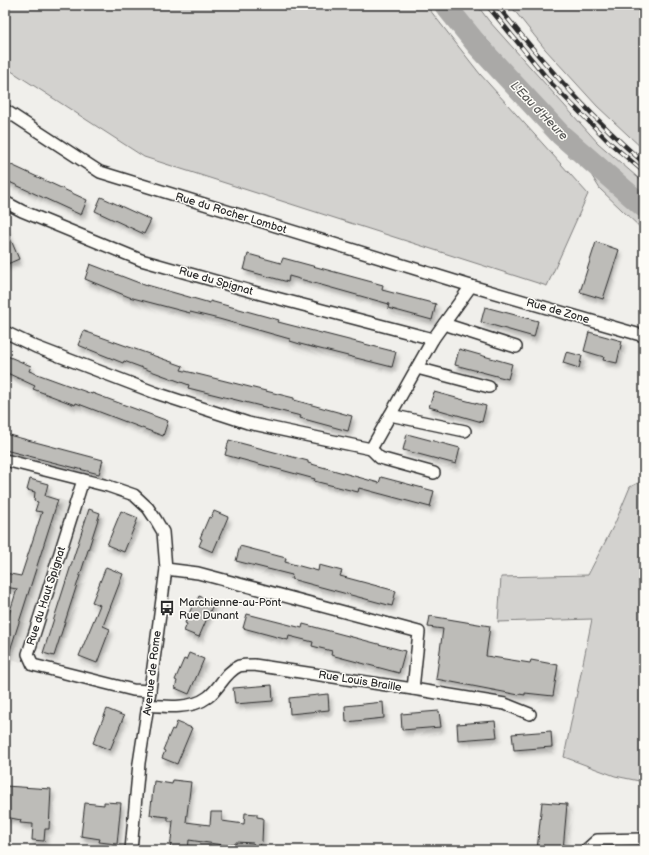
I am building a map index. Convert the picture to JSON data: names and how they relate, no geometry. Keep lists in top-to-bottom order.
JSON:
{
  "streets": {
    "street": [
      "Rue du Rocher Lombot",
      "Rue du Spignat",
      "Rue de Zone",
      "Rue du Haut Spignat",
      "Avenue de Rome",
      "Rue Louis Braille"
    ]
  },
  "crossings": [
    ["Rue du Rocher Lombot", "Rue de Zone"],
    ["Rue du Haut Spignat", "Avenue de Rome"],
    ["Avenue de Rome", "Rue Louis Braille"]
  ],
  "water": ["L'Eau d'Heure"],
  "places": {
    "bus stop": ["Marchienne-au-Pont Rue Dunant"]
  }
}
